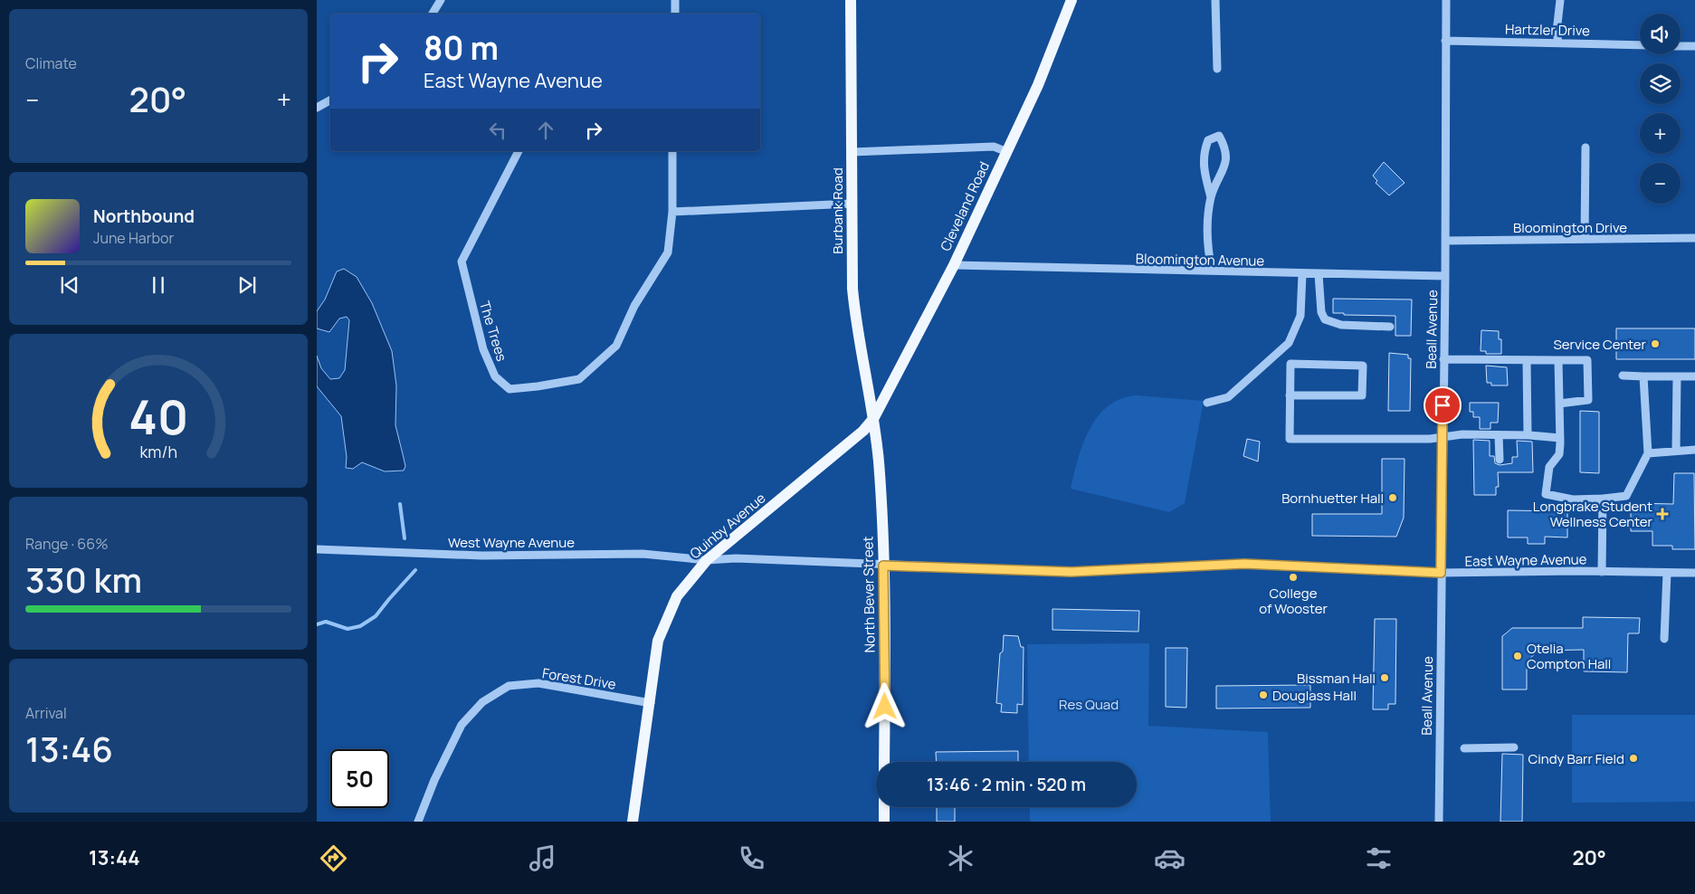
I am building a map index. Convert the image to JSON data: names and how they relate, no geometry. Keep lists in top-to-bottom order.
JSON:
{
  "streets": {
    "main road": [
      "Cleveland Road",
      "Burbank Road",
      "Quinby Avenue",
      "North Bever Street"
    ],
    "street": [
      "Hartzler Drive",
      "Bloomington Drive",
      "Bloomington Avenue",
      "Beall Avenue",
      "The Trees",
      "West Wayne Avenue",
      "East Wayne Avenue",
      "Forest Drive"
    ]
  },
  "crossings": [
    ["Hartzler Drive", "Beall Avenue"],
    ["Cleveland Road", "Burbank Road"],
    ["Cleveland Road", "Bloomington Avenue"],
    ["Cleveland Road", "Quinby Avenue"],
    ["Cleveland Road", "North Bever Street"],
    ["Burbank Road", "Quinby Avenue"],
    ["Burbank Road", "North Bever Street"],
    ["Bloomington Drive", "Beall Avenue"],
    ["Bloomington Avenue", "Beall Avenue"],
    ["Beall Avenue", "East Wayne Avenue"],
    ["Quinby Avenue", "West Wayne Avenue"],
    ["Quinby Avenue", "East Wayne Avenue"],
    ["Quinby Avenue", "North Bever Street"],
    ["Quinby Avenue", "Forest Drive"],
    ["West Wayne Avenue", "East Wayne Avenue"],
    ["East Wayne Avenue", "North Bever Street"]
  ],
  "parks": ["Res Quad"],
  "places": {
    "other": [
      "Service Center",
      "Bornhuetter Hall",
      "College of Wooster",
      "Otelia Compton Hall",
      "Bissman Hall",
      "Douglass Hall",
      "Cindy Barr Field"
    ],
    "health": ["Longbrake Student Wellness Center"]
  },
  "page": {
    "tile": [
      "Climate",
      ["Range · 66%", "330 km"],
      ["Arrival", "13:46"]
    ],
    "map_buttons": ["+", "−"],
    "turn": ["80 m", "East Wayne Avenue"],
    "heat": ["−", "20°", "+"],
    "song": ["Northbound", "June Harbor"],
    "limit": "50",
    "trip": "13:46 · 2 min · 520 m",
    "tabs": ["13:44", "20°"],
    "gauge": ["40", "km/h"]
  }
}
